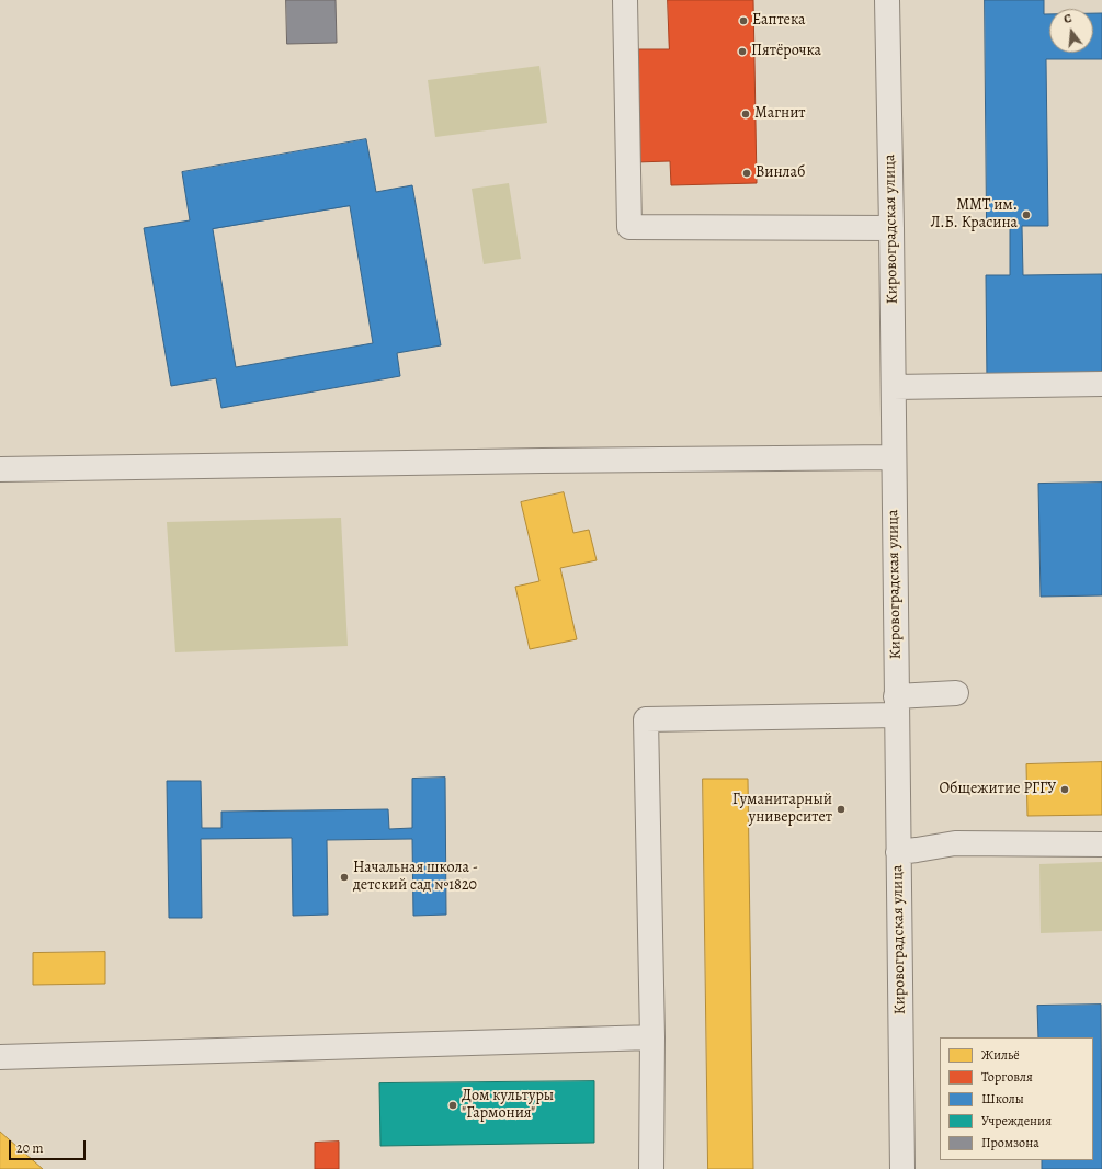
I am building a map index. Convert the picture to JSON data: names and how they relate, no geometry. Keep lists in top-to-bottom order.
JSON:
{
  "streets": {
    "street": ["Кировоградская улица"]
  },
  "places": [
    "Еаптека",
    "Пятёрочка",
    "Магнит",
    "Винлаб",
    "ММТ им. Л.Б. Красина",
    "Общежитие РГГУ",
    "Гуманитарный университет",
    "Начальная школа - детский сад №1820",
    "Дом культуры \"Гармония\""
  ],
  "legend": [
    "Жильё",
    "Торговля",
    "Школы",
    "Учреждения",
    "Промзона"
  ],
  "scale_bar": "20 m",
  "north": "top"
}
